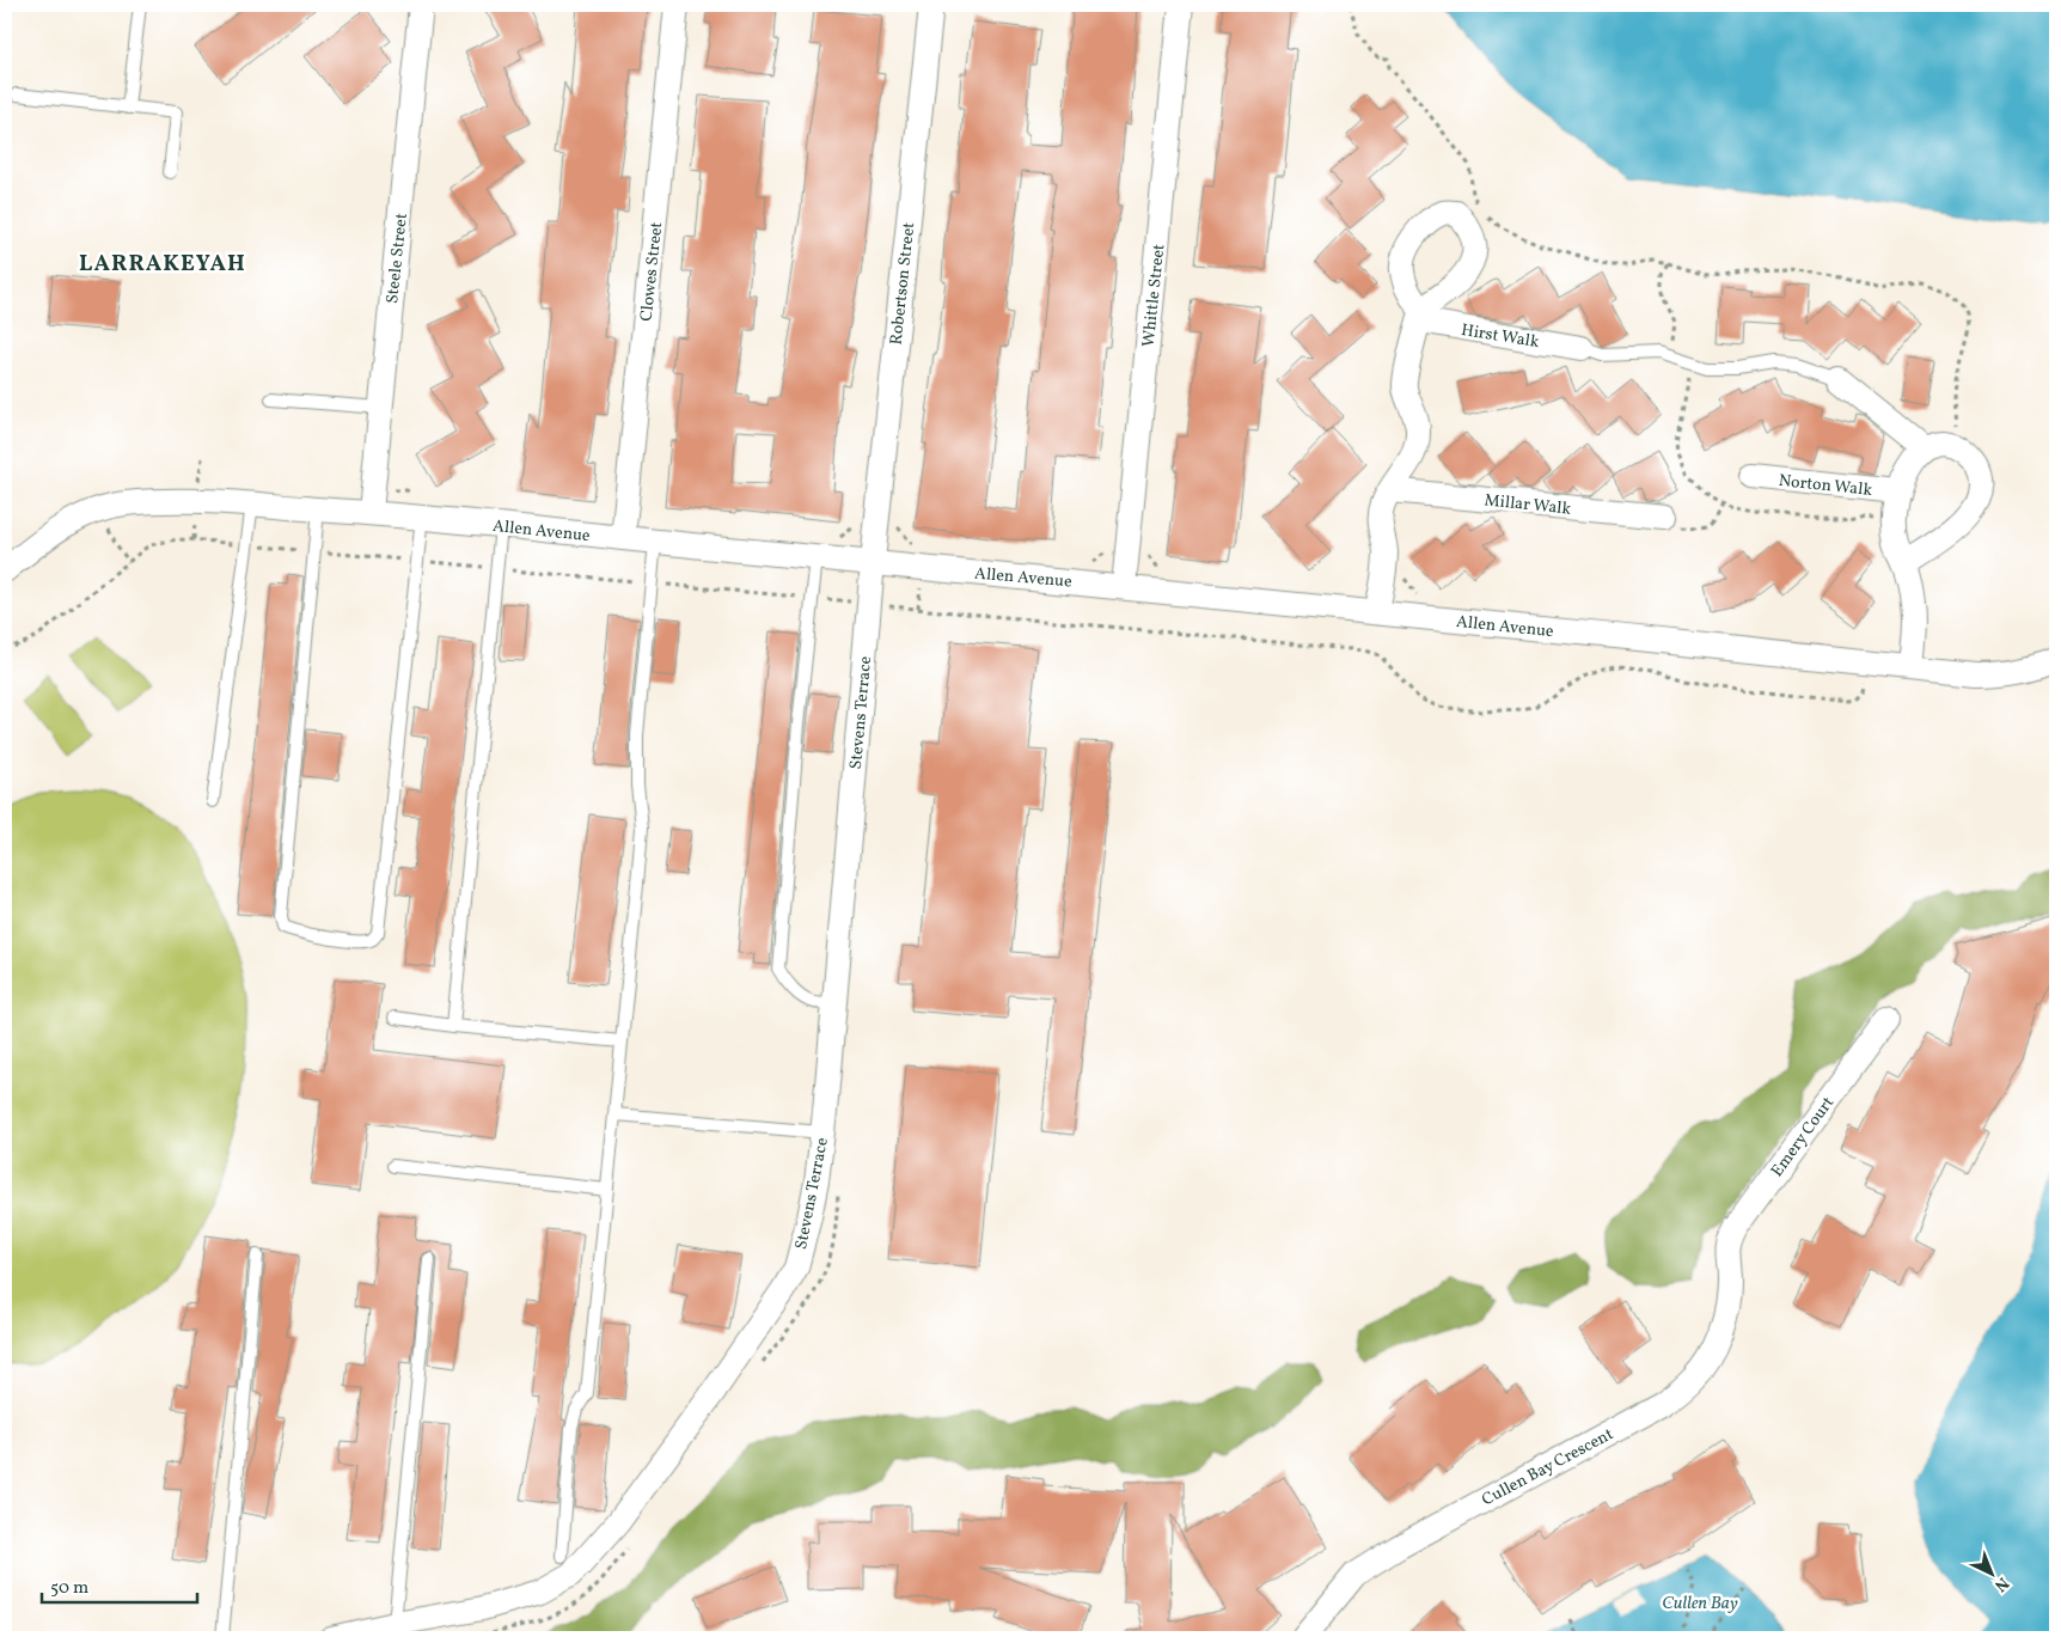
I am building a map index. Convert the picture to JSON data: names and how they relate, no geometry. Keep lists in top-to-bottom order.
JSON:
{
  "streets": {
    "street": [
      "Steele Street",
      "Clowes Street",
      "Robertson Street",
      "Whittle Street",
      "Hirst Walk",
      "Norton Walk",
      "Millar Walk",
      "Allen Avenue",
      "Stevens Terrace",
      "Emery Court",
      "Cullen Bay Crescent"
    ]
  },
  "crossings": [
    ["Steele Street", "Allen Avenue"],
    ["Clowes Street", "Allen Avenue"],
    ["Robertson Street", "Allen Avenue"],
    ["Robertson Street", "Stevens Terrace"],
    ["Whittle Street", "Allen Avenue"],
    ["Hirst Walk", "Millar Walk"],
    ["Allen Avenue", "Stevens Terrace"],
    ["Emery Court", "Cullen Bay Crescent"]
  ],
  "districts": ["LARRAKEYAH"],
  "water": ["Cullen Bay"],
  "scale_bar": "50 m",
  "north": "bottom right"
}
